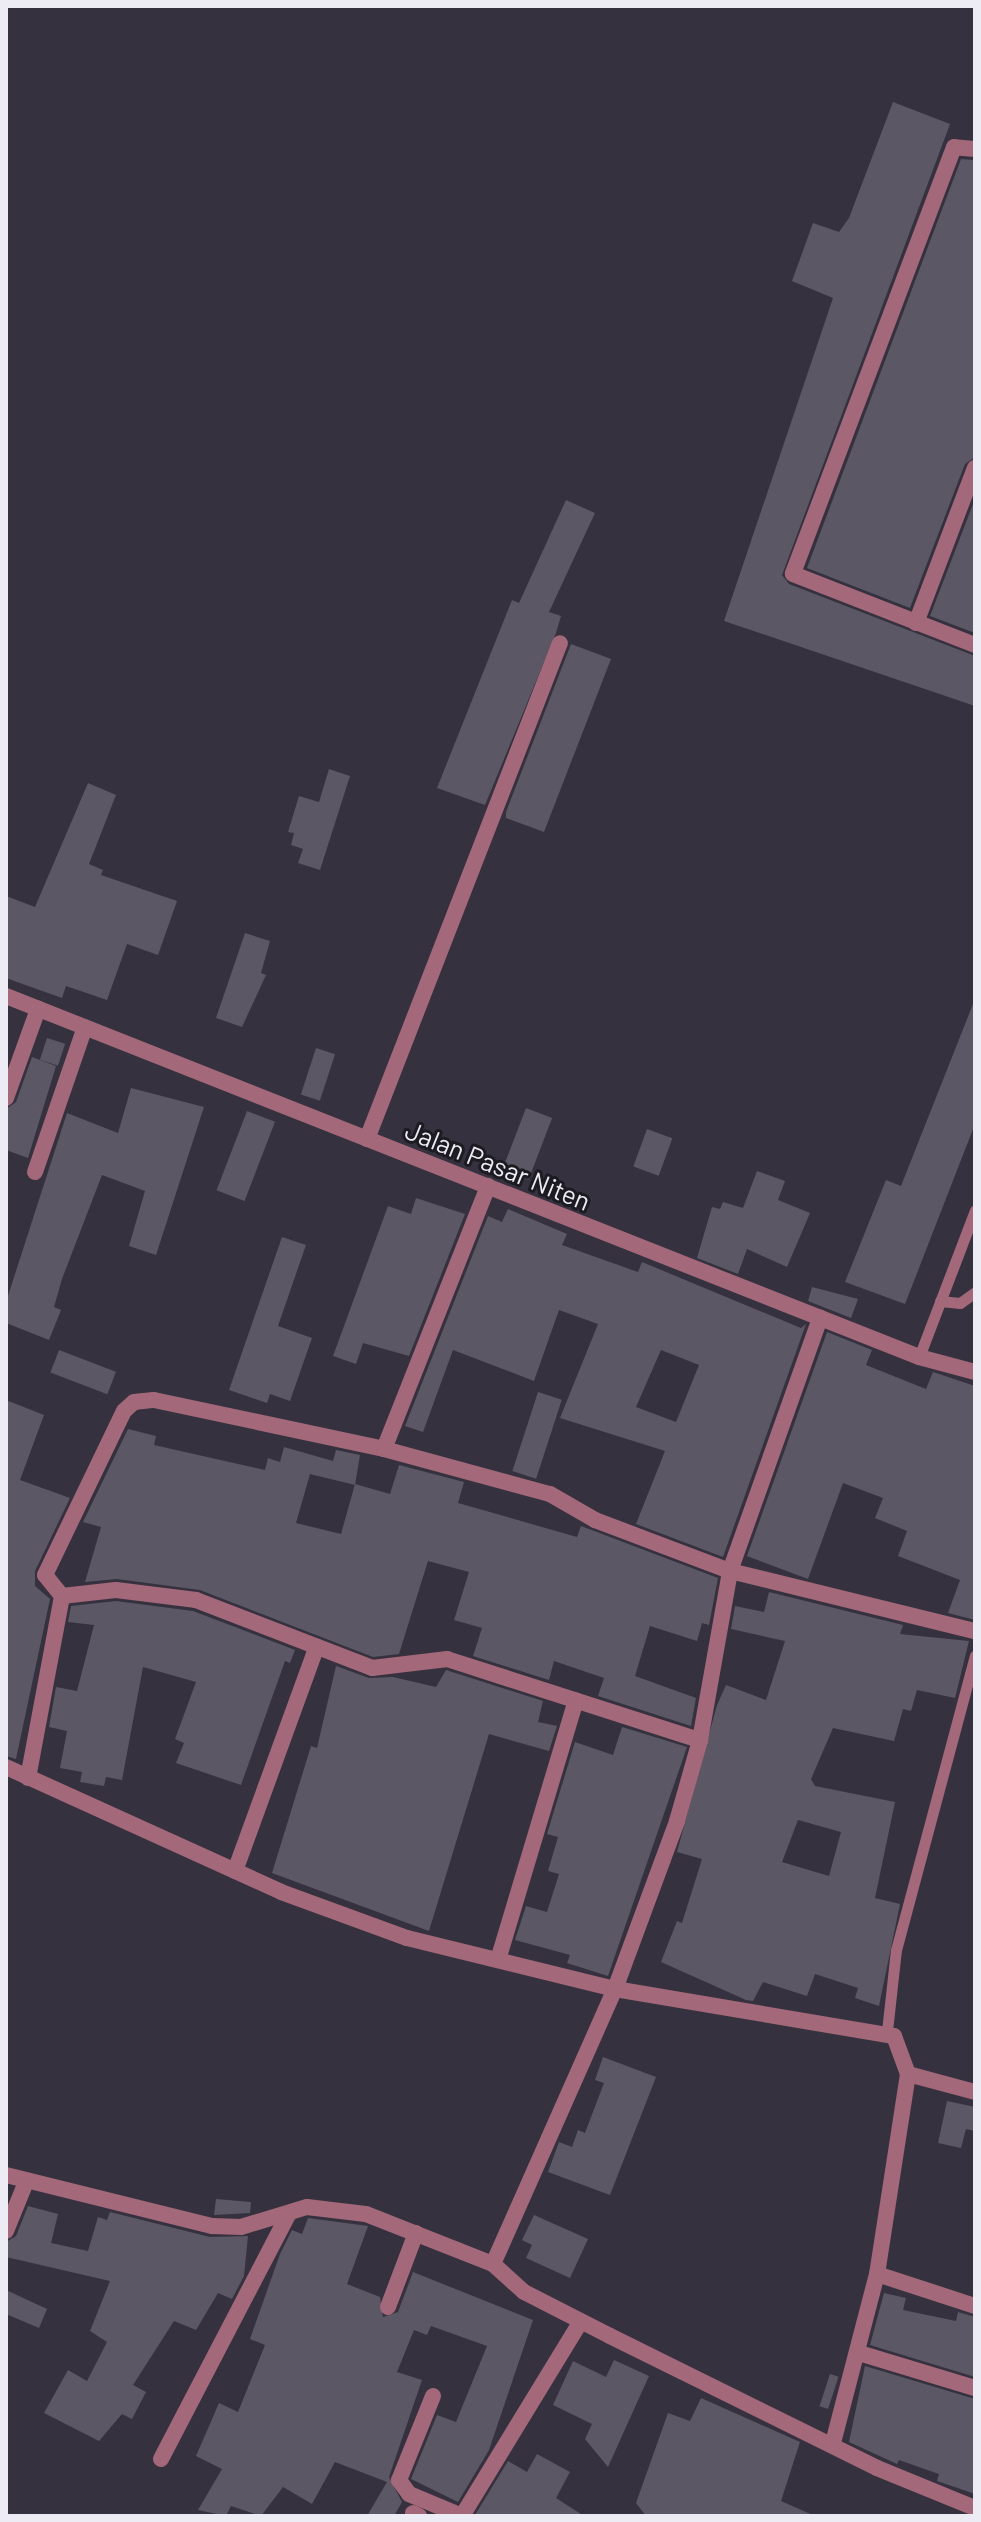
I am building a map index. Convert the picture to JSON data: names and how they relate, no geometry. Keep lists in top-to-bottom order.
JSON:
{
  "streets": {
    "street": ["Jalan Pasar Niten"]
  }
}
